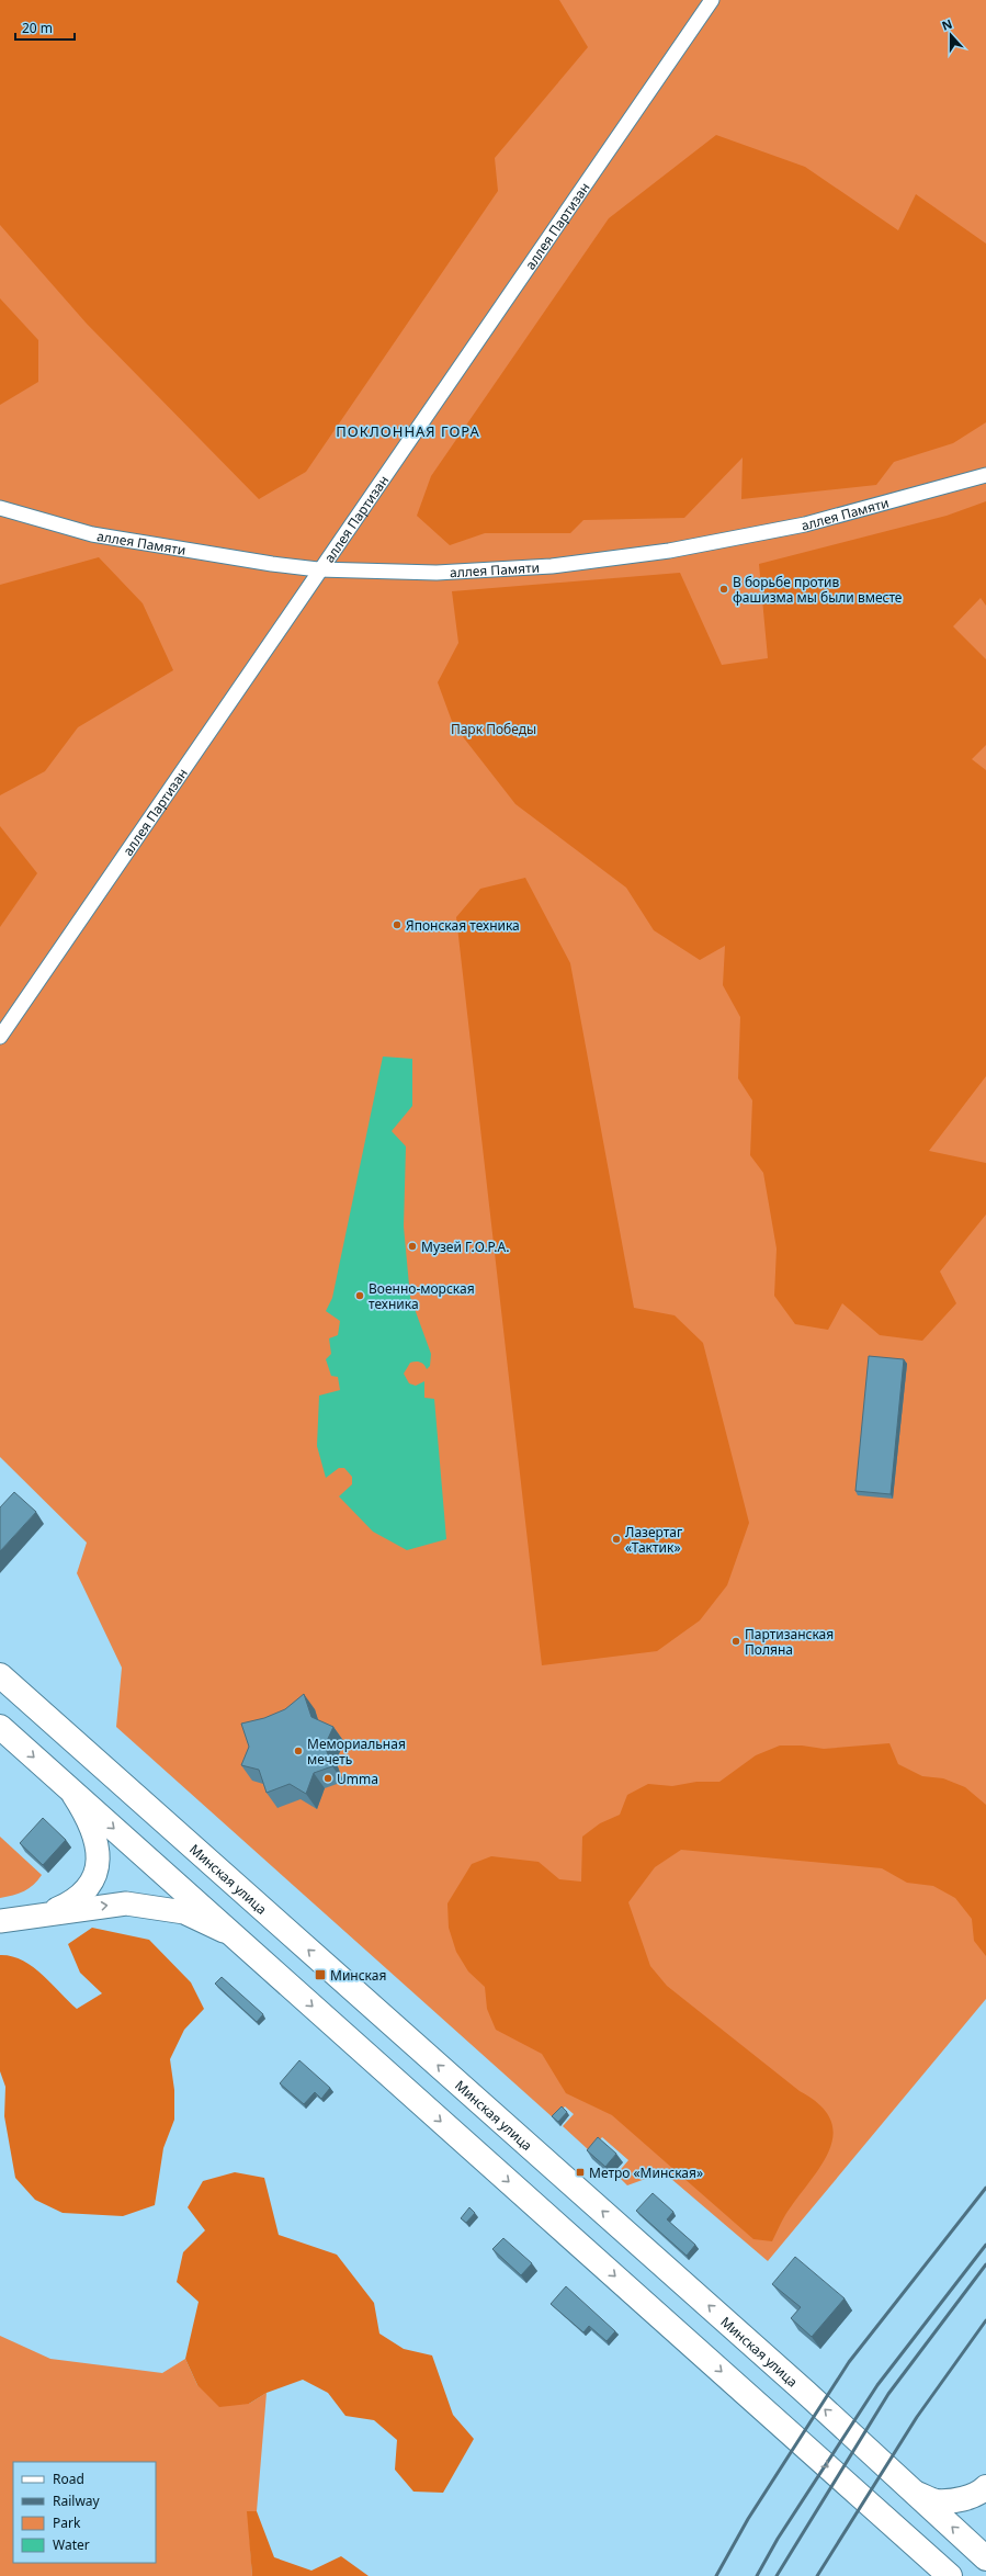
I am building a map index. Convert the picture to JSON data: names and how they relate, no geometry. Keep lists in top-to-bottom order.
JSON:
{
  "streets": {
    "main road": ["Минская улица"],
    "street": ["аллея Партизан", "аллея Памяти"]
  },
  "crossings": [
    ["аллея Партизан", "аллея Памяти"]
  ],
  "districts": ["ПОКЛОННАЯ ГОРА"],
  "parks": ["Парк Победы"],
  "places": {
    "other": [
      "В борьбе против фашизма мы были вместе",
      "Японская техника",
      "Музей Г.О.Р.А.",
      "Военно-морская техника",
      "Лазертаг «Тактик»",
      "Партизанская Поляна",
      "Мемориальная мечеть",
      "Umma"
    ],
    "transit": ["Минская", "Метро «Минская»"]
  },
  "legend": [
    "Road",
    "Railway",
    "Park",
    "Water"
  ],
  "scale_bar": "20 m",
  "north": "top"
}
